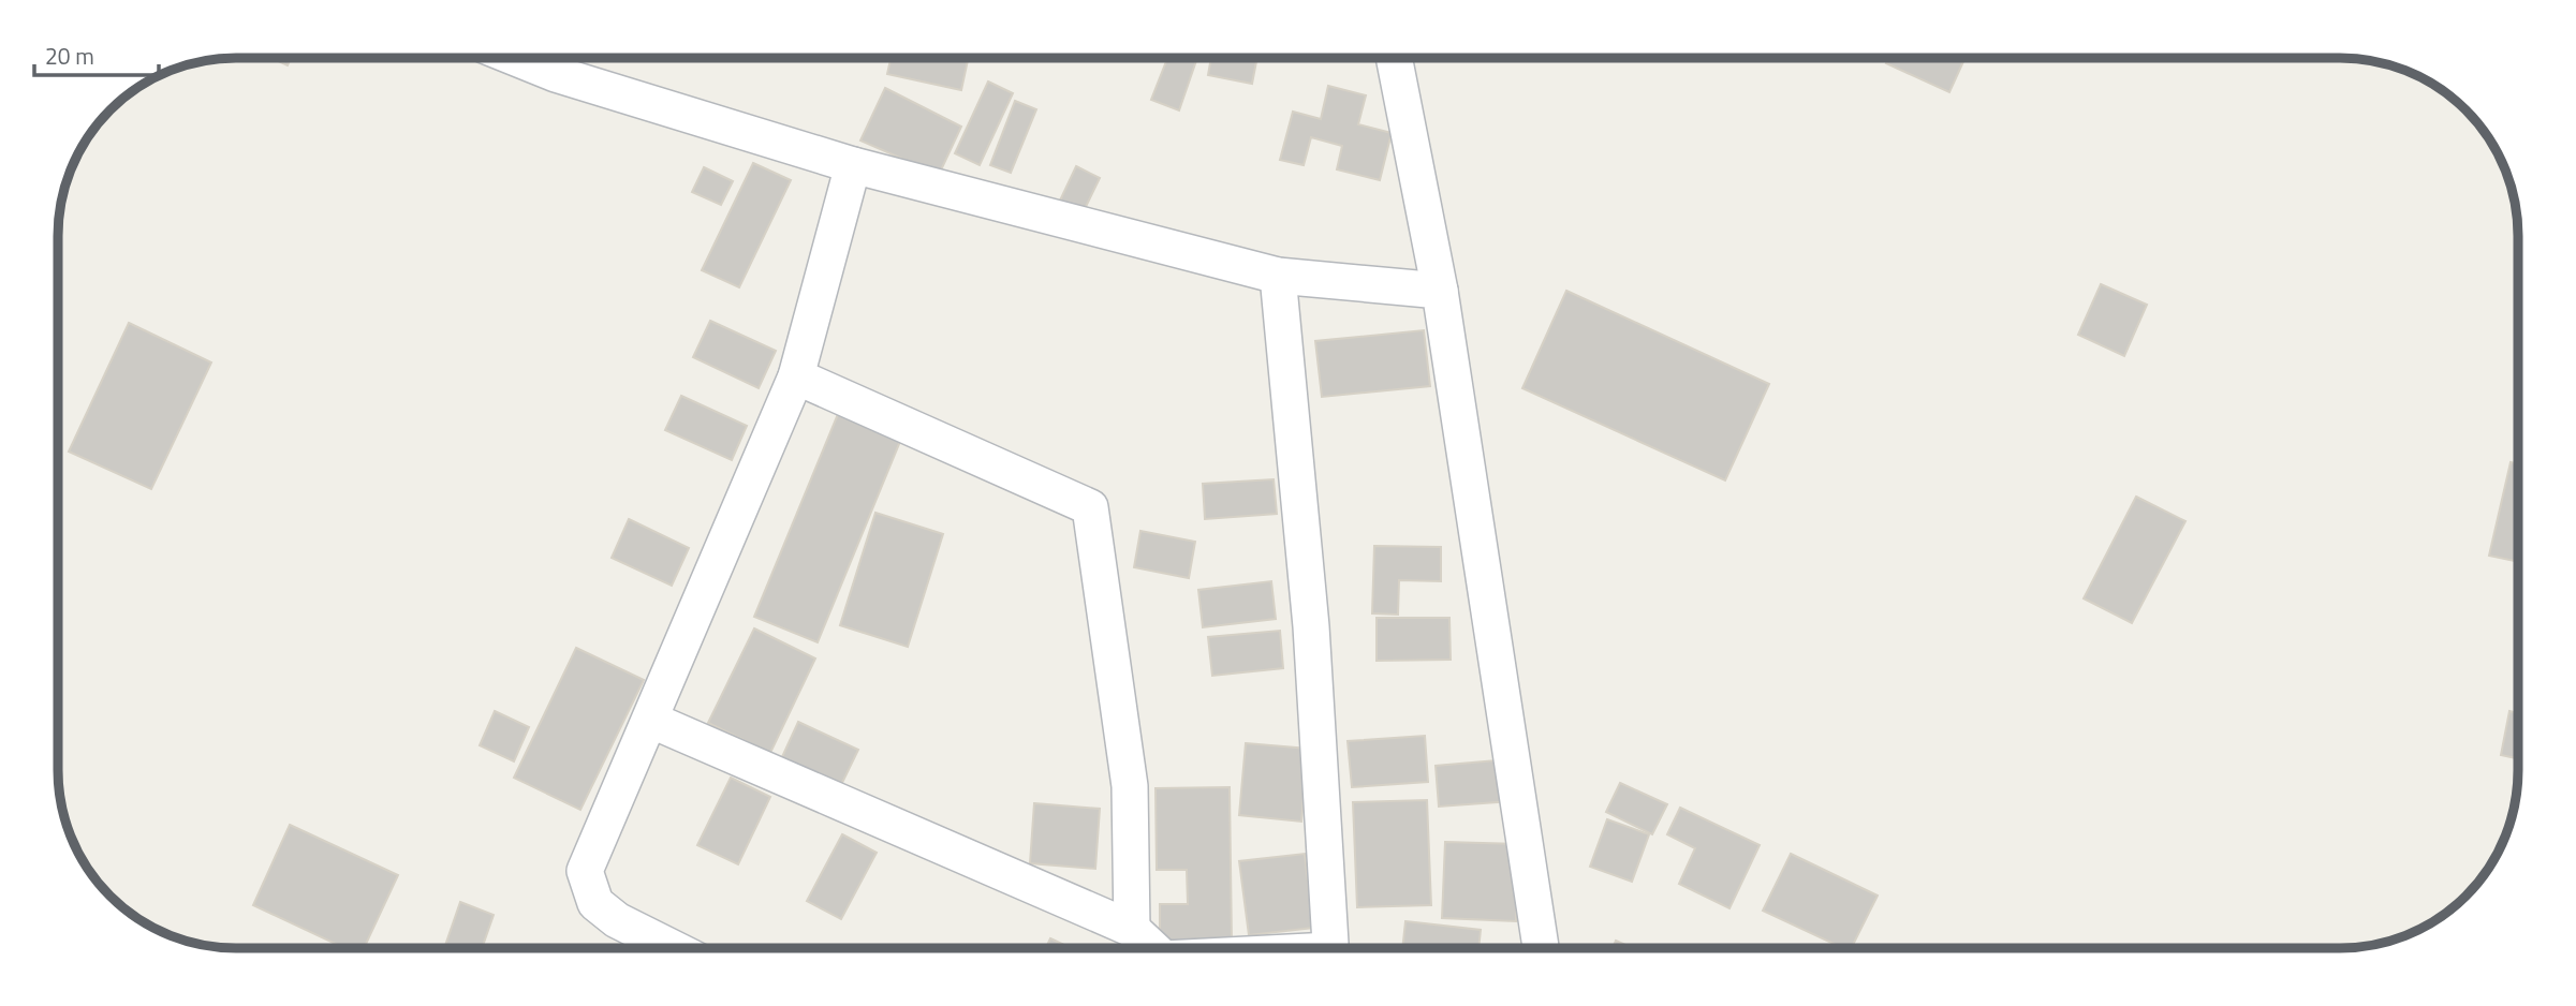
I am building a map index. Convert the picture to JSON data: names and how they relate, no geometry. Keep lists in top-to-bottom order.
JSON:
{
  "scale_bar": "20 m"
}
